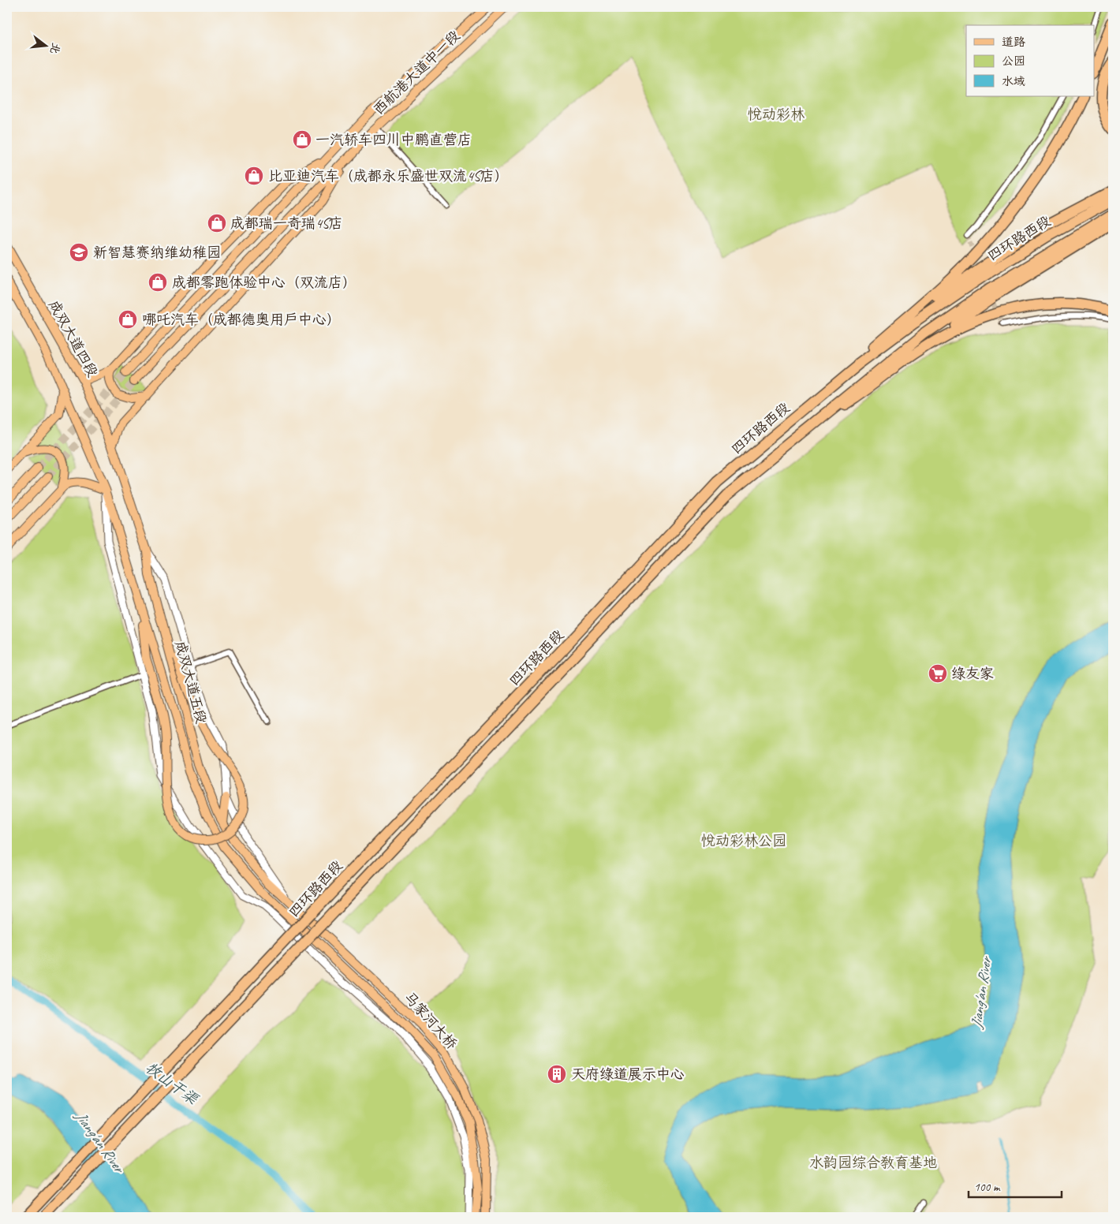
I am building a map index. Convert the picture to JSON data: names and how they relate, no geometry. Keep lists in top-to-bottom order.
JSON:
{
  "streets": {
    "highway": ["四环路西段"],
    "main road": [
      "西航港大道中一段",
      "成双大道四段",
      "成双大道五段",
      "马家河大桥"
    ]
  },
  "crossings": [
    ["成双大道四段", "成双大道五段"],
    ["成双大道五段", "马家河大桥"]
  ],
  "water": ["Jiang'an River", "牧山干渠"],
  "parks": ["悦动彩林", "悦动彩林公园", "水韵园综合教育基地"],
  "places": {
    "shop": [
      "一汽轿车四川中鹏直营店",
      "比亚迪汽车（成都永乐盛世双流4S店）",
      "成都瑞一奇瑞4S店",
      "成都零跑体验中心（双流店）",
      "哪吒汽车（成都德奥用户中心）"
    ],
    "school or university": ["新智慧赛纳维幼稚园"],
    "supermarket": ["绿友家"],
    "building": ["天府绿道展示中心"]
  },
  "legend": ["道路", "公园", "水域"],
  "scale_bar": "100 m",
  "north": "right"
}
